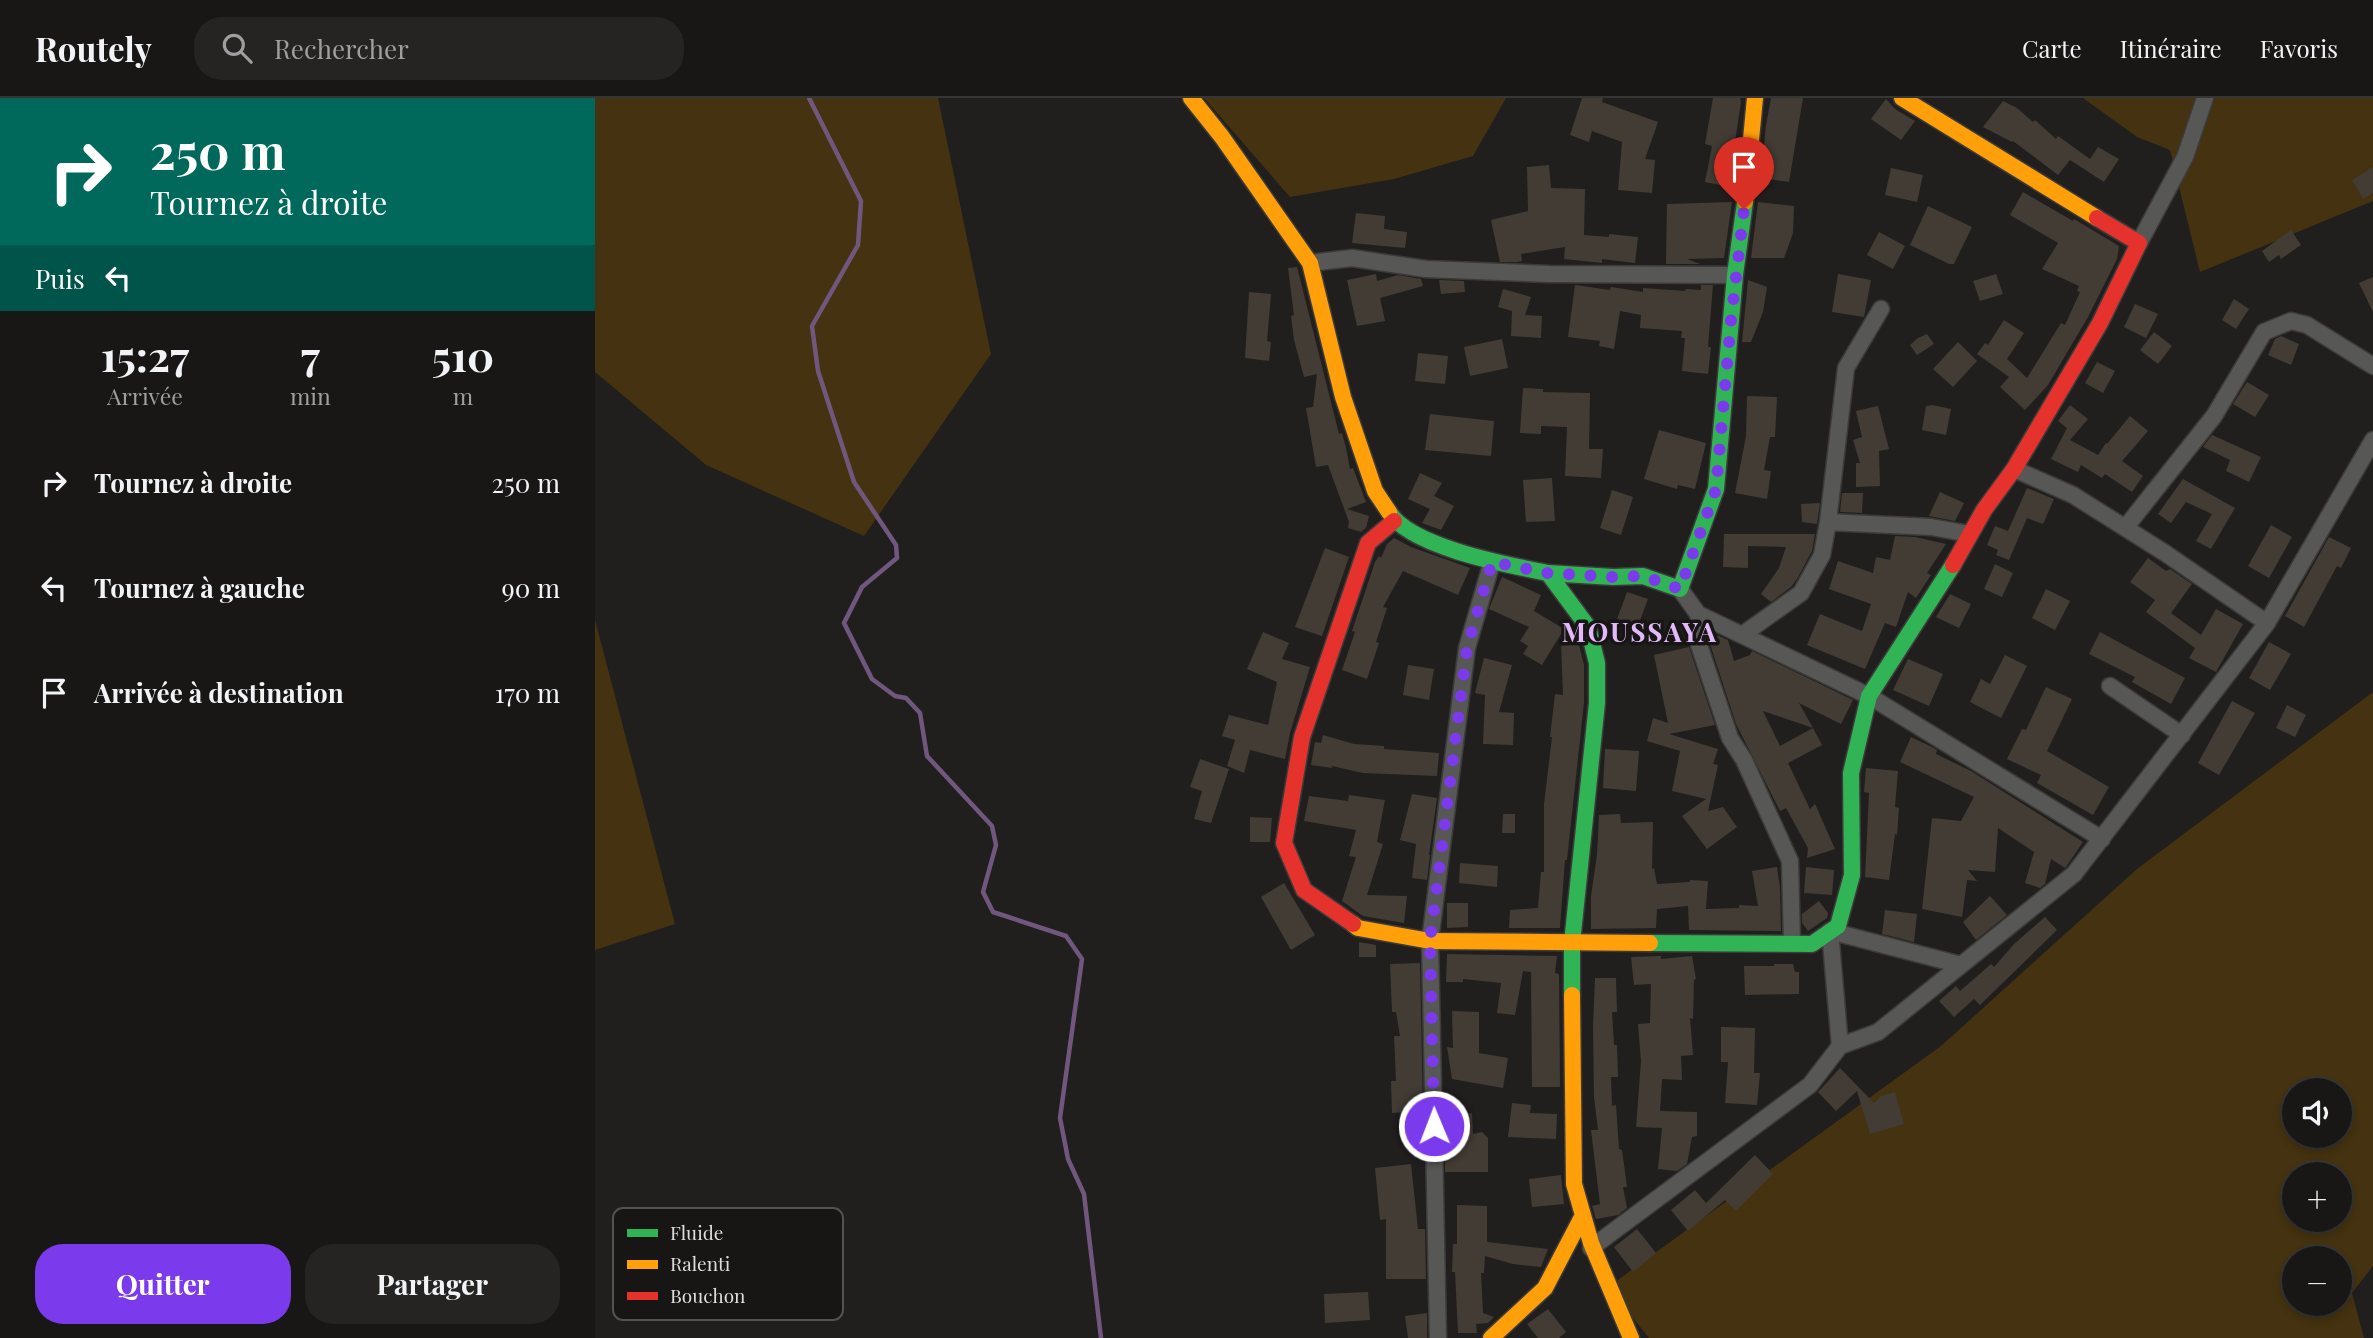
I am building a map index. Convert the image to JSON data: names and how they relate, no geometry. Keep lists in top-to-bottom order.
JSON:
{
  "districts": ["MOUSSAYA"],
  "legend": ["Fluide", "Ralenti", "Bouchon"],
  "page": {
    "header": "Routely",
    "search": "Rechercher",
    "nav": ["Carte", "Itinéraire", "Favoris"],
    "turn": ["250 m", "Tournez à droite"],
    "then": "Puis",
    "eta": [
      "15:27",
      "Arrivée",
      "7",
      "min",
      "510",
      "m"
    ],
    "list": [
      {
        "name": "Tournez à droite",
        "value": "250 m"
      },
      {
        "name": "Tournez à gauche",
        "value": "90 m"
      },
      {
        "name": "Arrivée à destination",
        "value": "170 m"
      }
    ],
    "map_buttons": ["+", "−"],
    "buttons": ["Quitter", "Partager"]
  }
}
